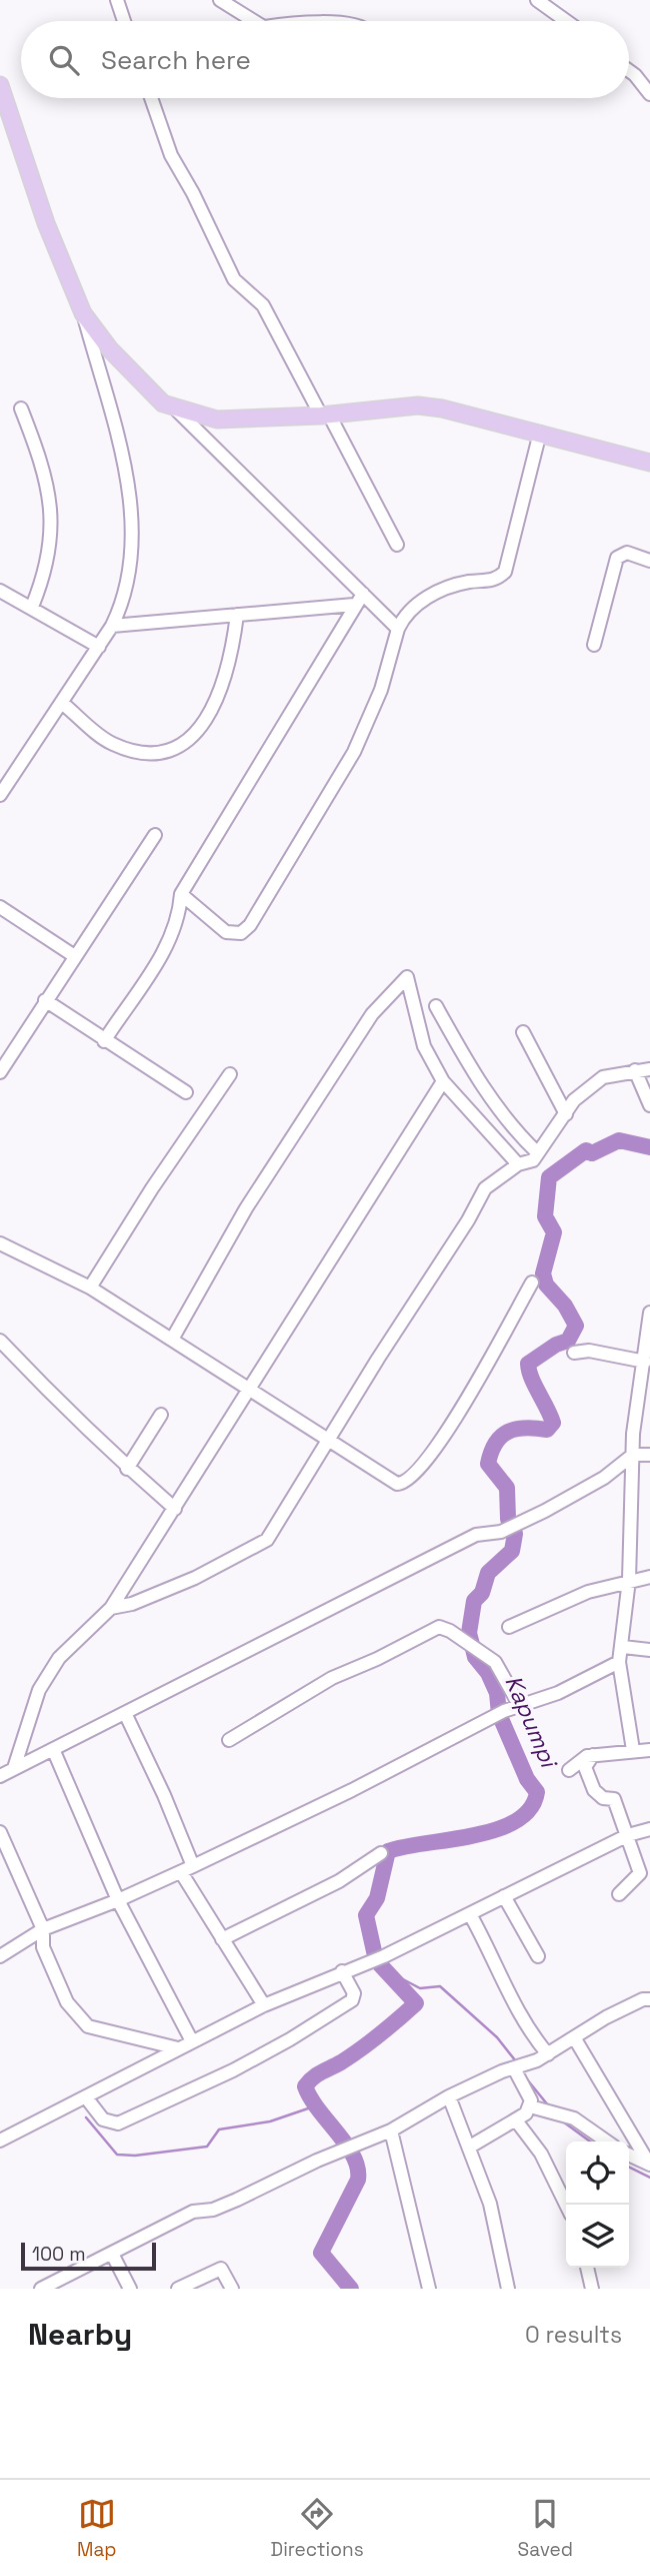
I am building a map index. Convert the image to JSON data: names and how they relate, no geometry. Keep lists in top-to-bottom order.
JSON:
{
  "water": ["Kapumpi"],
  "scale_bar": "100 m",
  "page": {
    "search": "Search here",
    "scale": "100 m",
    "heading": ["Nearby", "0 results"],
    "nav": ["Map", "Directions", "Saved"]
  }
}
